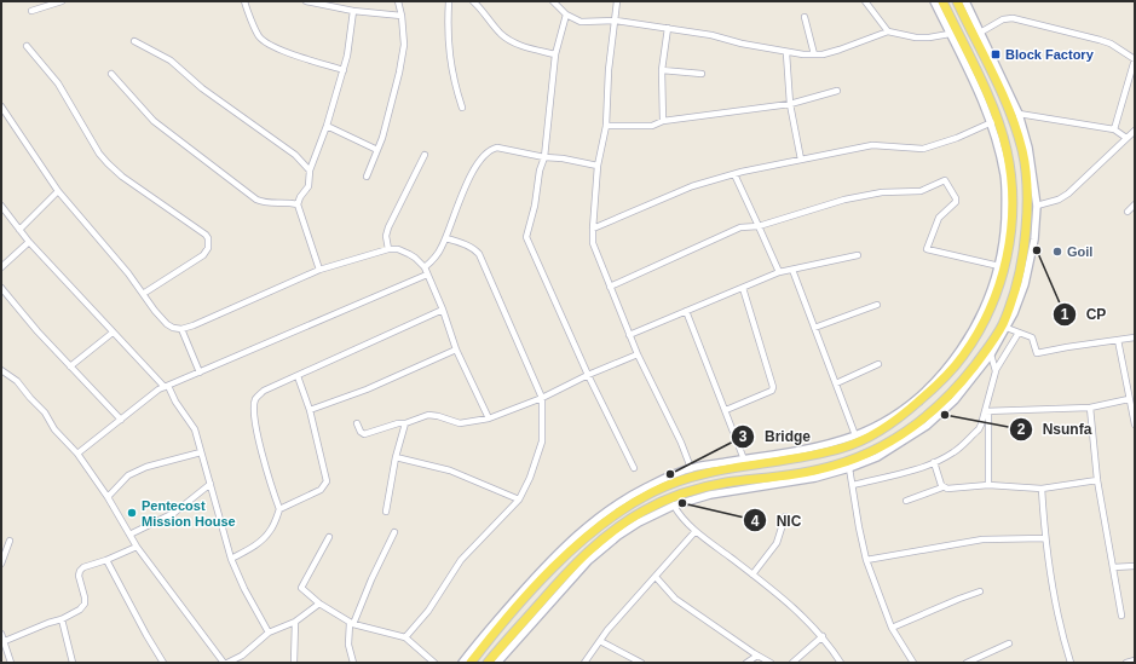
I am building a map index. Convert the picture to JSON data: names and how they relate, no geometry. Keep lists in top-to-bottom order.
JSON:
{
  "places": {
    "transit": ["Block Factory"],
    "other": [
      "CP",
      "Goil",
      "Nsunfa",
      "Bridge",
      "NIC",
      "Pentecost Mission House"
    ]
  }
}
